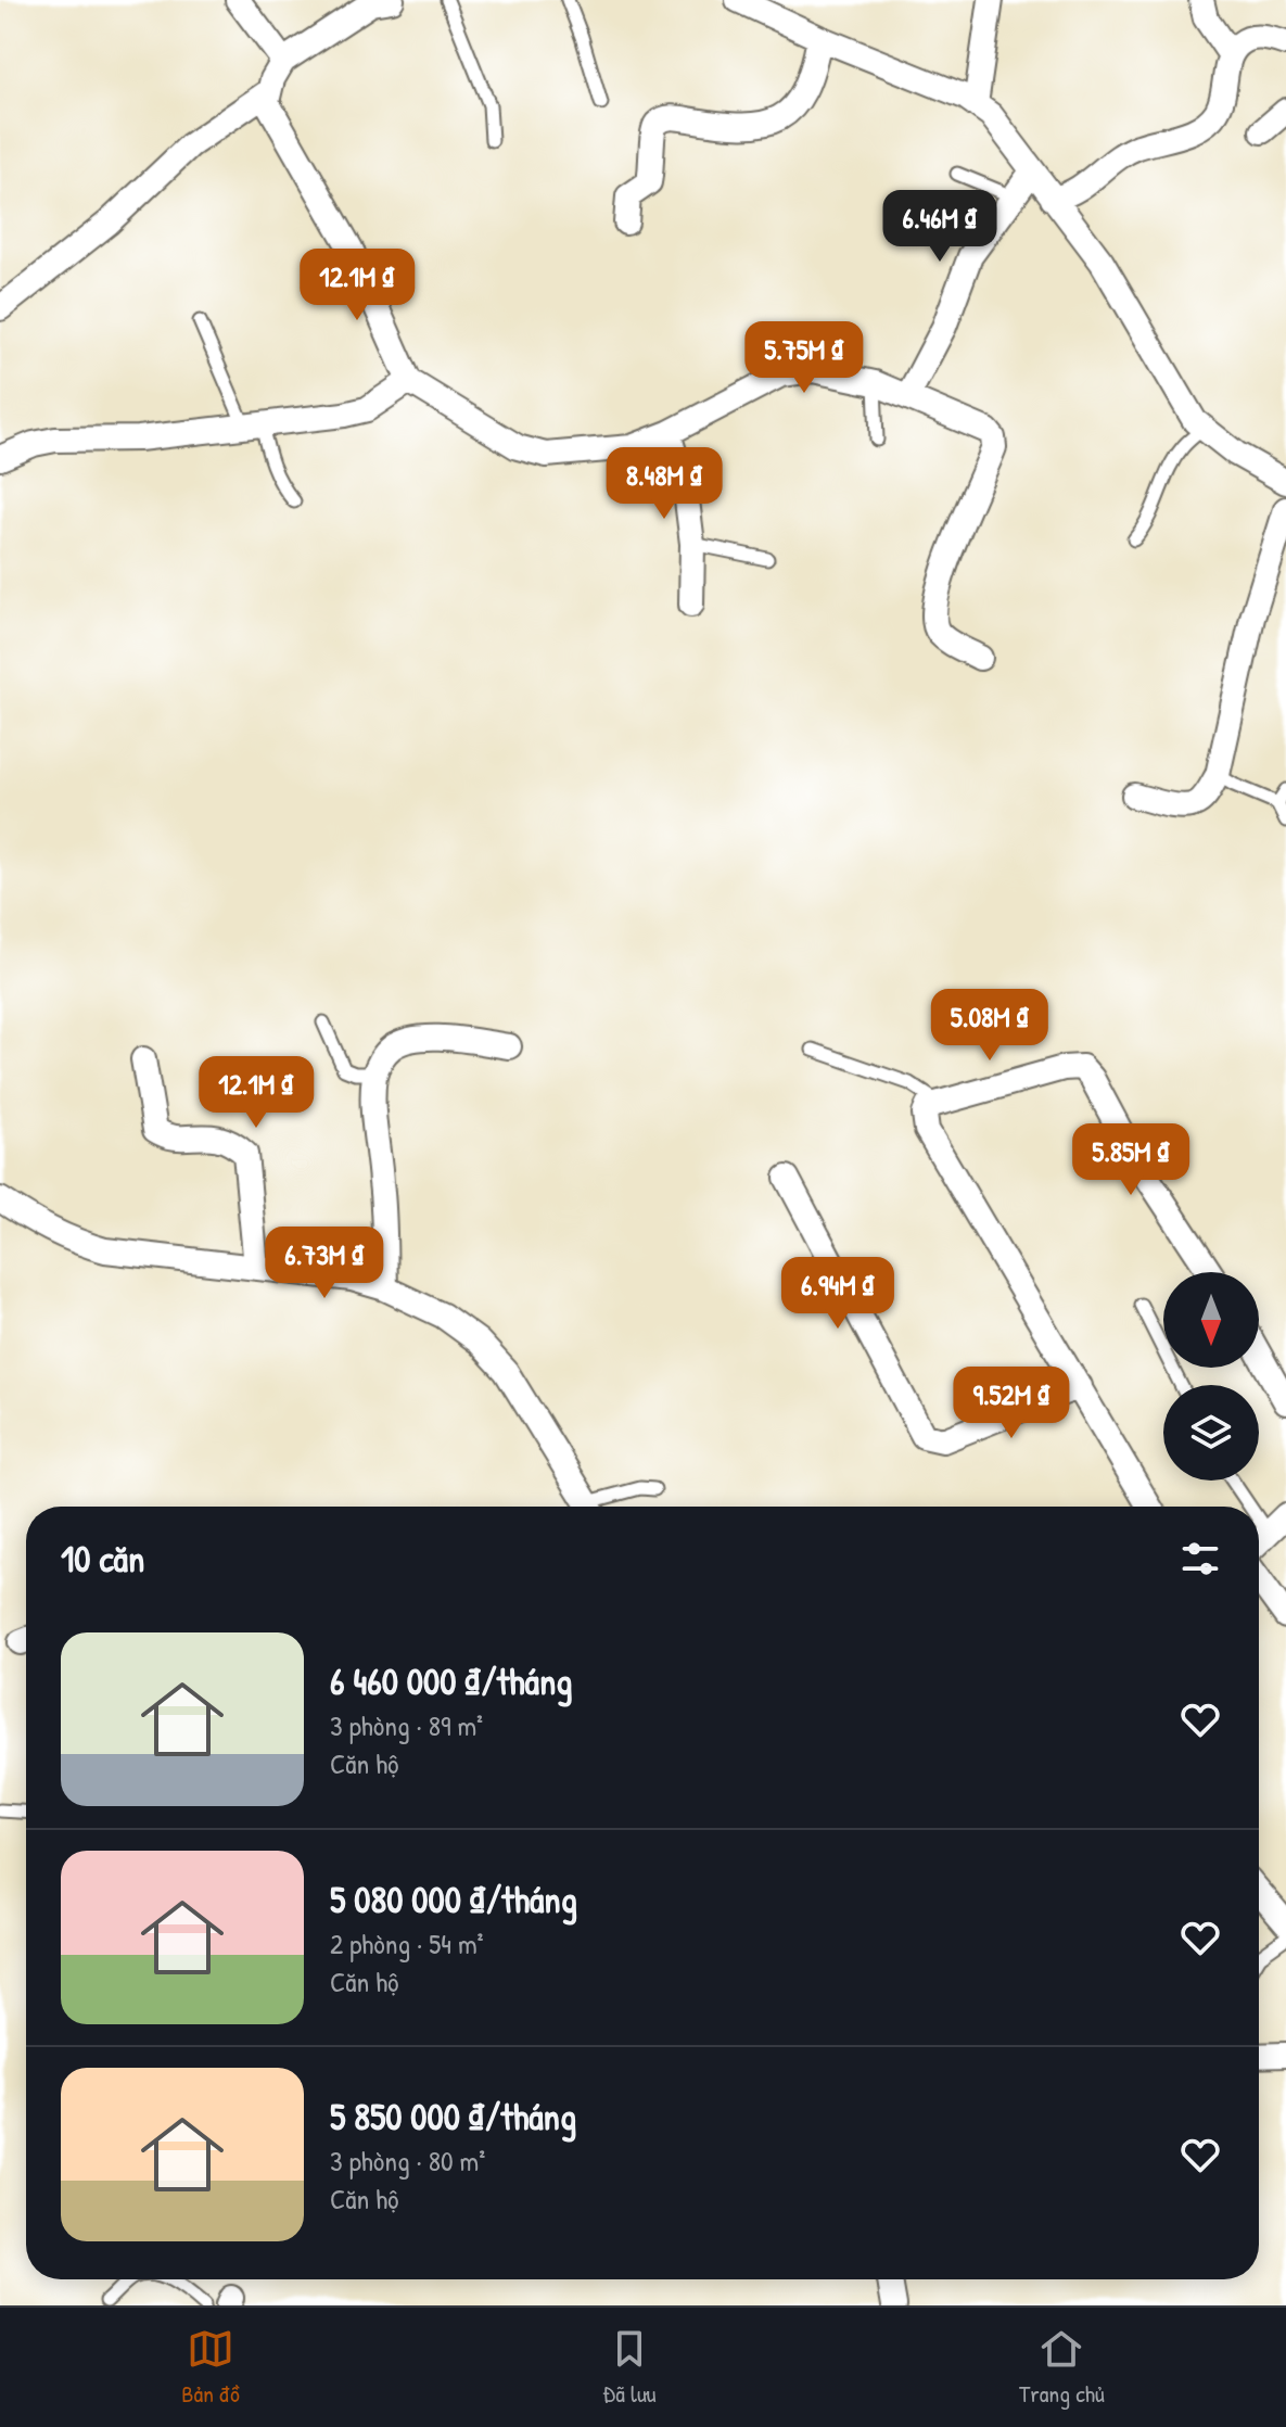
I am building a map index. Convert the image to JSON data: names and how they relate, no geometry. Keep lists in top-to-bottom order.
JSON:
{
  "north": "bottom",
  "page": {
    "price": [
      "6.46M ₫",
      "12.1M ₫",
      "5.75M ₫",
      "8.48M ₫",
      "5.08M ₫",
      "12.1M ₫",
      "5.85M ₫",
      "6.73M ₫",
      "6.94M ₫",
      "9.52M ₫"
    ],
    "heading": "10 căn",
    "list": [
      {
        "name": "6 460 000 ₫/tháng",
        "note": "3 phòng · 89 m² · Căn hộ"
      },
      {
        "name": "5 080 000 ₫/tháng",
        "note": "2 phòng · 54 m² · Căn hộ"
      },
      {
        "name": "5 850 000 ₫/tháng",
        "note": "3 phòng · 80 m² · Căn hộ"
      }
    ],
    "tabs": ["Bản đồ", "Đã lưu", "Trang chủ"]
  }
}
